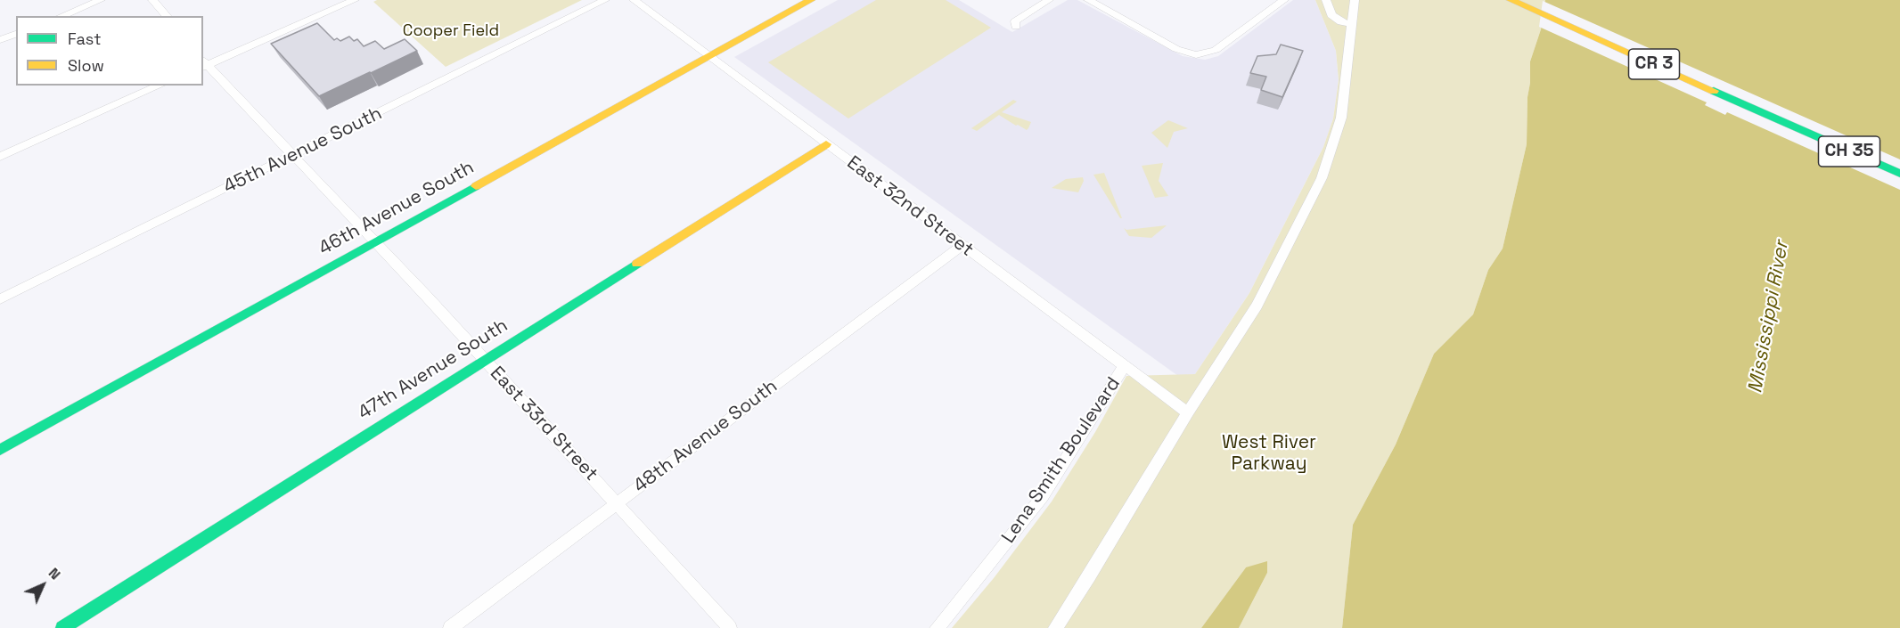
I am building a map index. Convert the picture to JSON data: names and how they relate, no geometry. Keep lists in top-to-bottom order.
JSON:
{
  "streets": {
    "street": [
      "CR 3",
      "45th Avenue South",
      "CH 35",
      "East 32nd Street",
      "46th Avenue South",
      "47th Avenue South",
      "East 33rd Street",
      "48th Avenue South",
      "Lena Smith Boulevard"
    ]
  },
  "crossings": [
    ["CR 3", "CH 35"],
    ["45th Avenue South", "East 33rd Street"],
    ["East 32nd Street", "46th Avenue South"],
    ["East 32nd Street", "47th Avenue South"],
    ["East 32nd Street", "48th Avenue South"],
    ["East 32nd Street", "Lena Smith Boulevard"],
    ["46th Avenue South", "East 33rd Street"],
    ["47th Avenue South", "East 33rd Street"],
    ["East 33rd Street", "48th Avenue South"]
  ],
  "water": ["Mississippi River"],
  "parks": ["Cooper Field", "West River Parkway"],
  "legend": ["Fast", "Slow"],
  "north": "top right"
}
